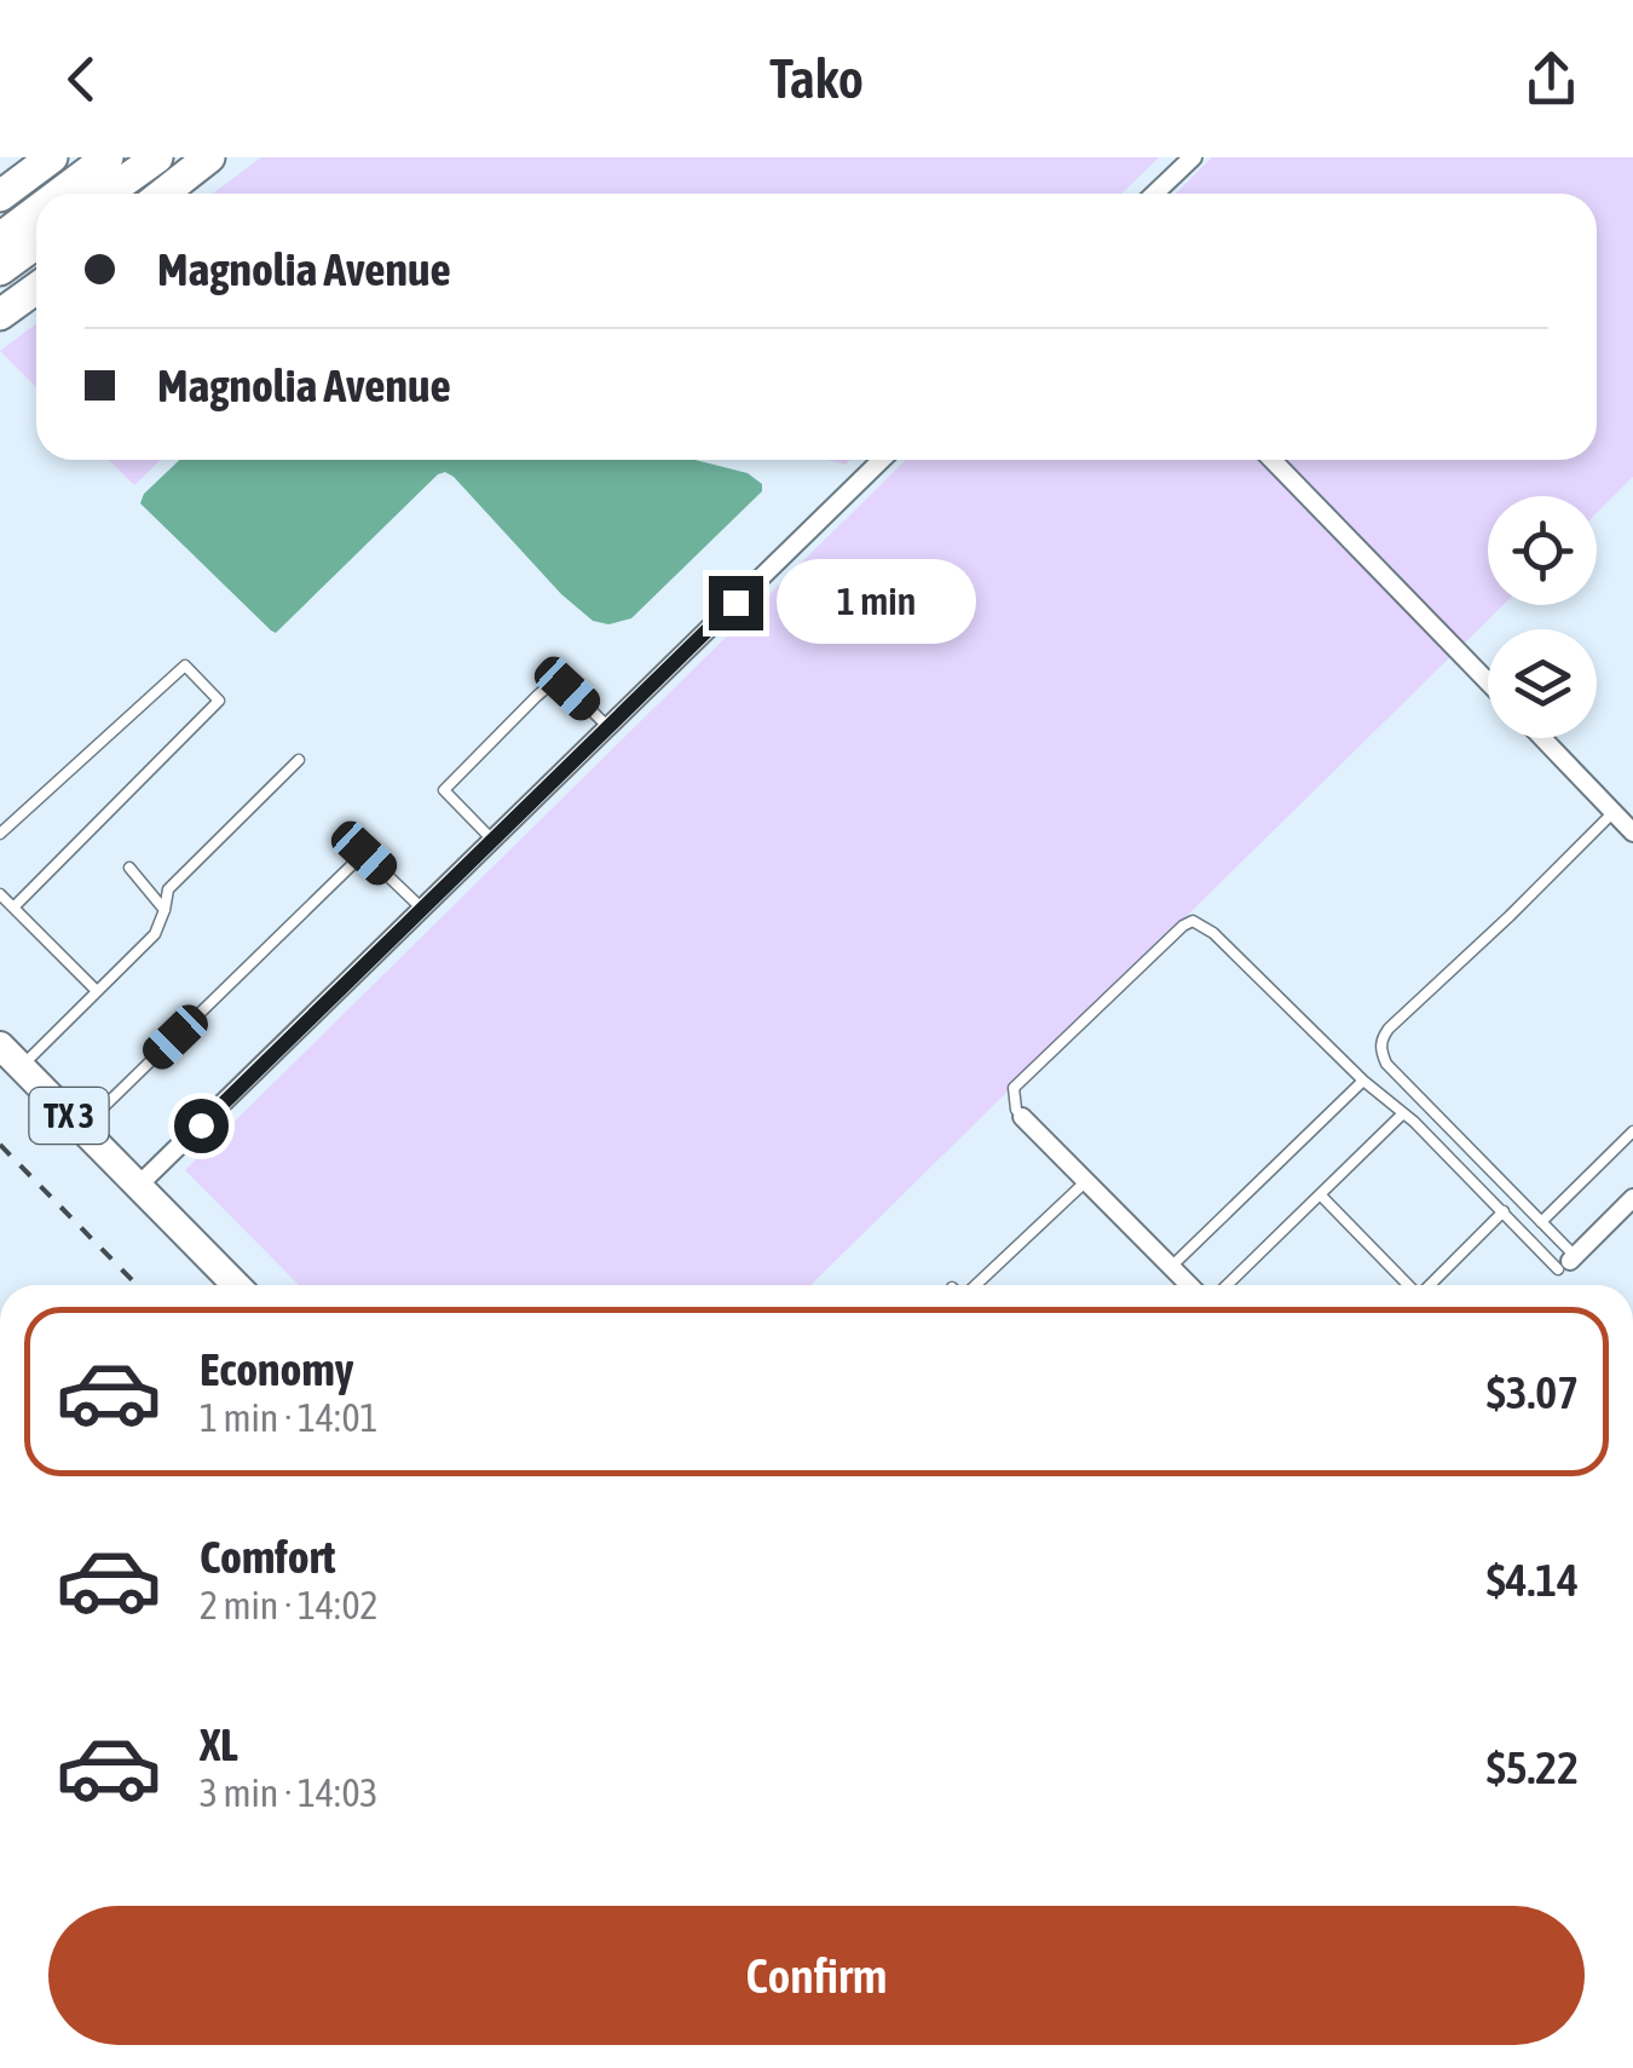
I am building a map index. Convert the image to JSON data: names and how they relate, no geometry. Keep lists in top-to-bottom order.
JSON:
{
  "streets": {
    "main road": ["TX 3"]
  },
  "page": {
    "header": "Tako",
    "banner": ["Magnolia Avenue", "Magnolia Avenue"],
    "bubble": "1 min",
    "list": [
      {
        "name": "Economy",
        "note": "1 min · 14:01",
        "value": "$3.07"
      },
      {
        "name": "Comfort",
        "note": "2 min · 14:02",
        "value": "$4.14"
      },
      {
        "name": "XL",
        "note": "3 min · 14:03",
        "value": "$5.22"
      }
    ],
    "buttons": "Confirm"
  }
}
